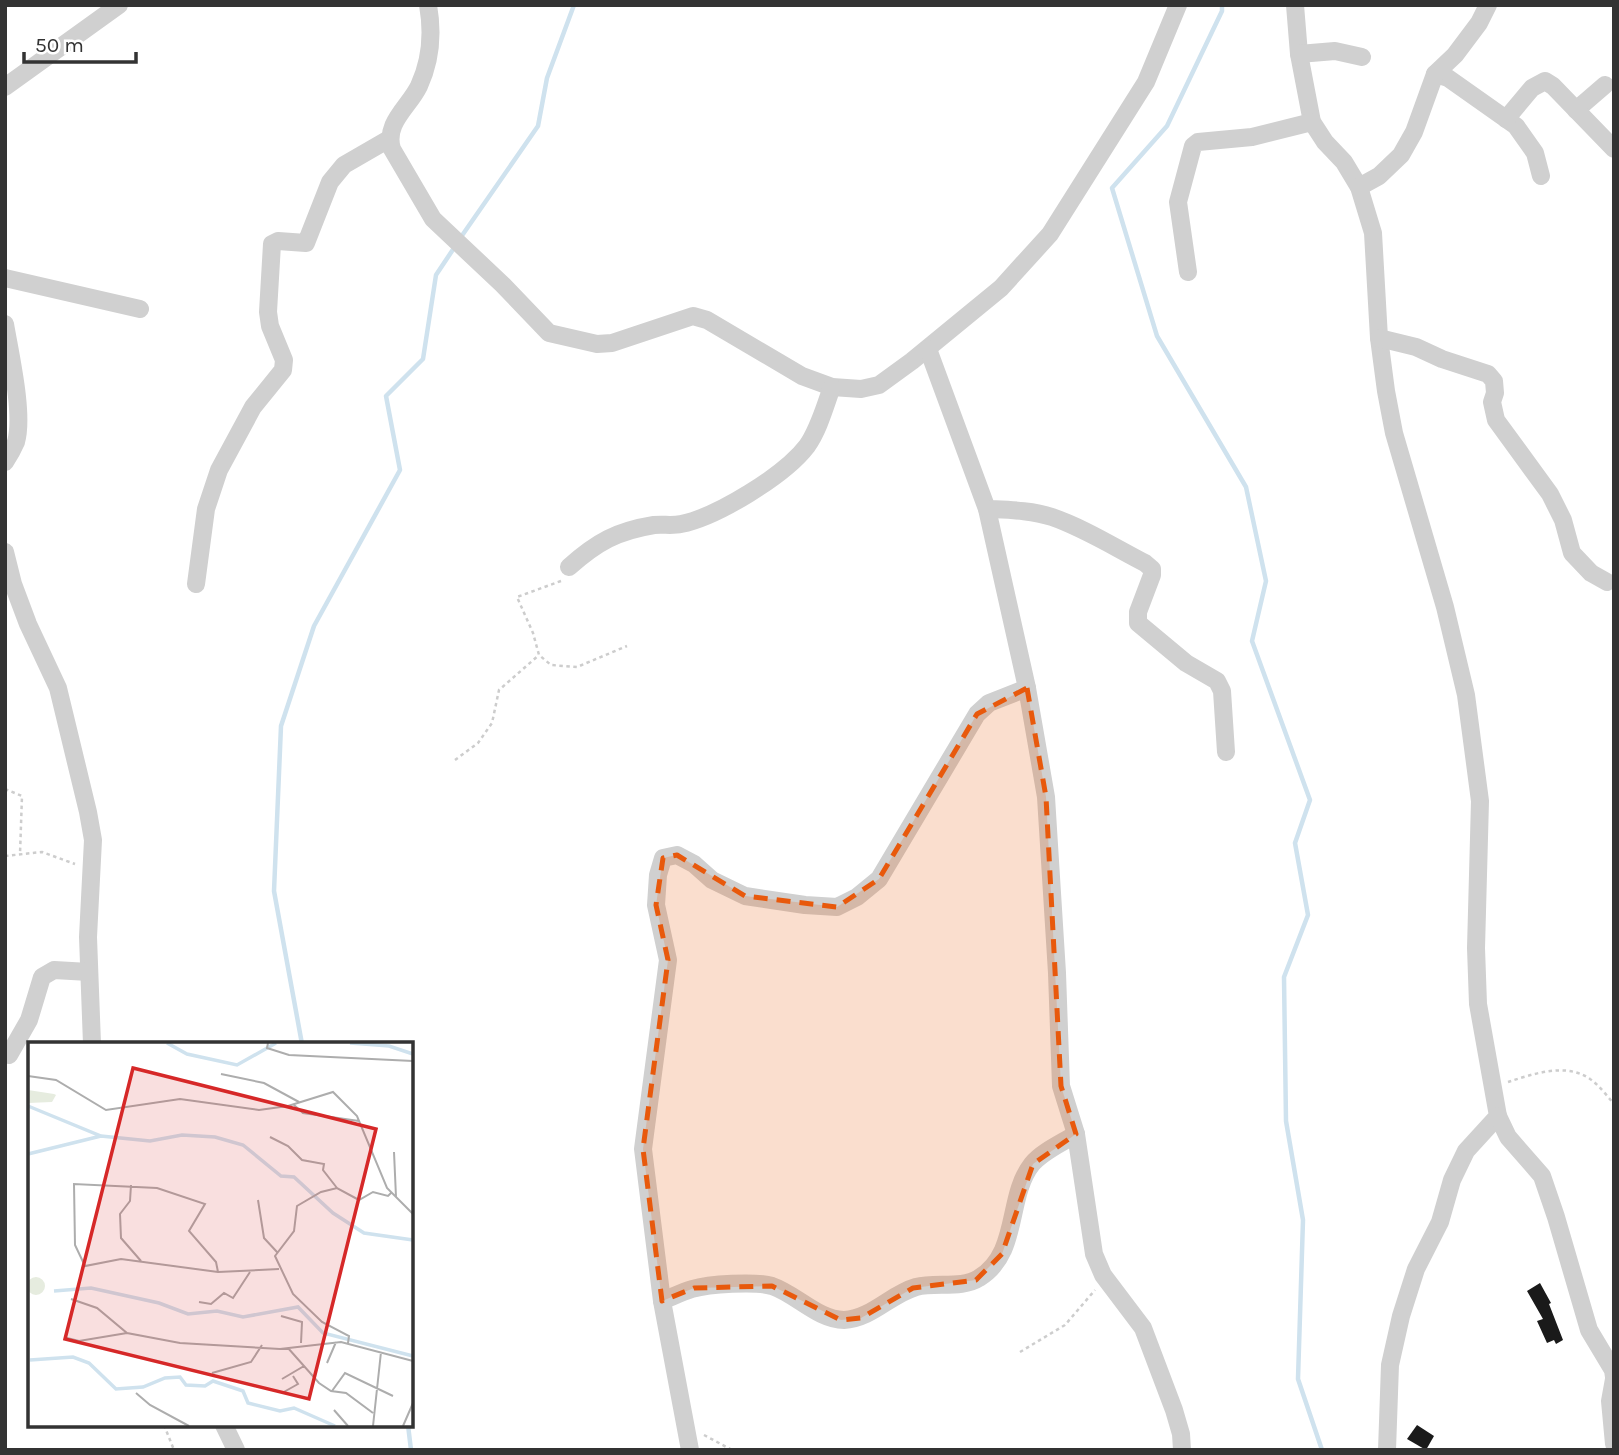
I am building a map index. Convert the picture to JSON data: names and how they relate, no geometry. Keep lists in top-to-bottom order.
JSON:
{
  "scale_bar": "50 m"
}
